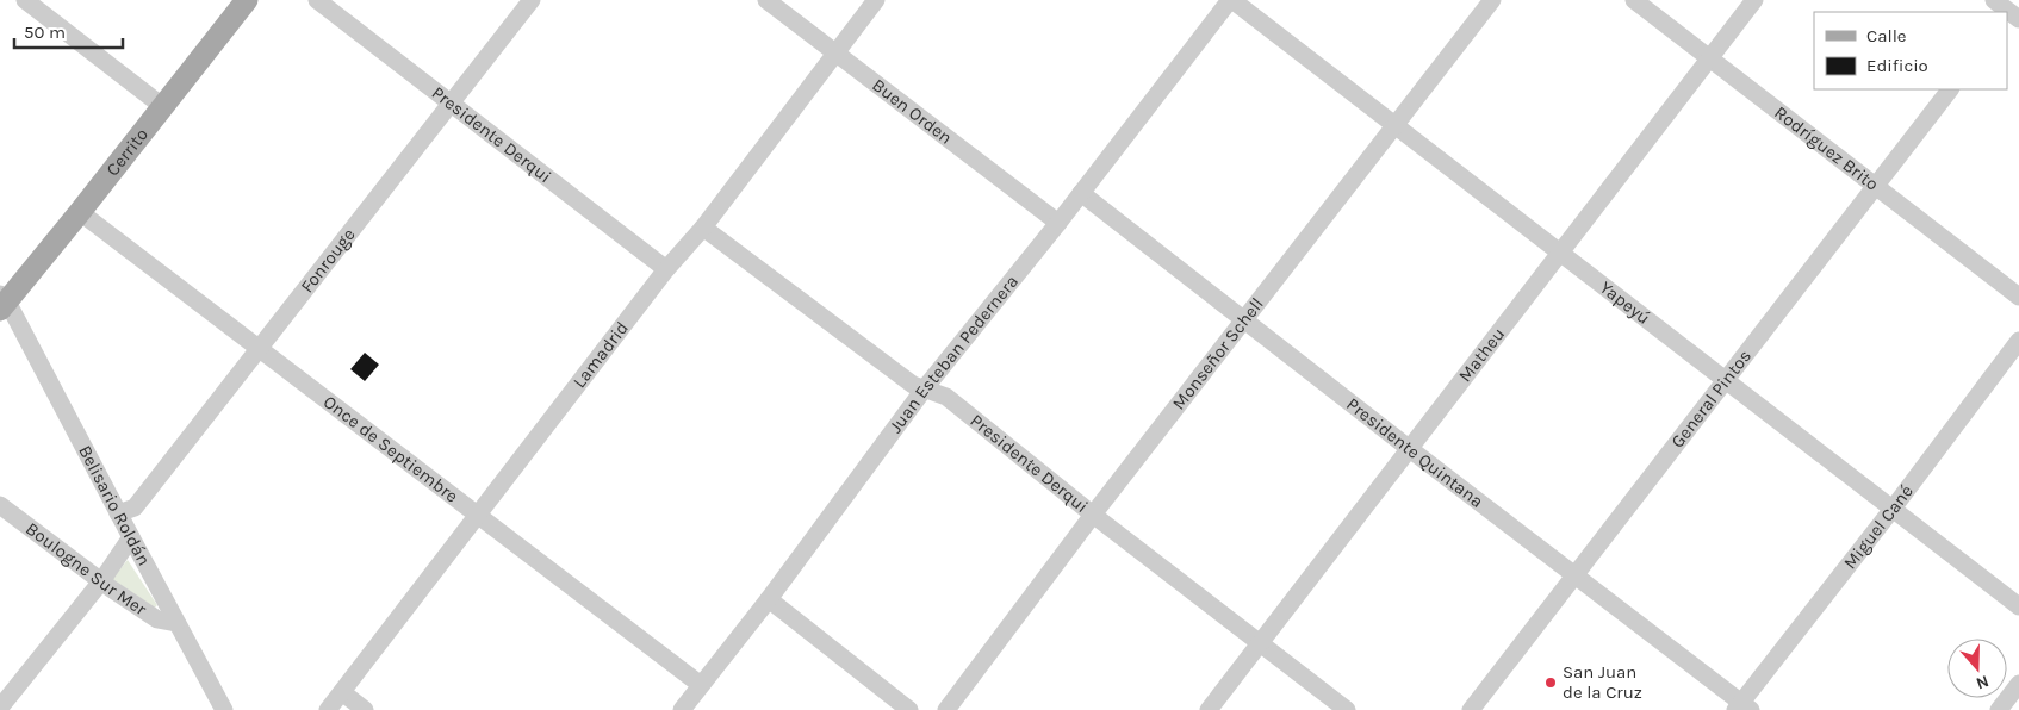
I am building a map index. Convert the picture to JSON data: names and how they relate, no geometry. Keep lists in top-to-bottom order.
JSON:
{
  "streets": {
    "main road": ["Cerrito"],
    "street": [
      "Buen Orden",
      "Presidente Derqui",
      "Rodríguez Brito",
      "Fonrouge",
      "Yapeyú",
      "Lamadrid",
      "Juan Esteban Pedernera",
      "Monseñor Schell",
      "Matheu",
      "General Pintos",
      "Once de Septiembre",
      "Presidente Quintana",
      "Belisario Roldán",
      "Miguel Cané",
      "Boulogne Sur Mer"
    ]
  },
  "crossings": [
    ["Buen Orden", "Lamadrid"],
    ["Buen Orden", "Juan Esteban Pedernera"],
    ["Presidente Derqui", "Fonrouge"],
    ["Presidente Derqui", "Lamadrid"],
    ["Presidente Derqui", "Juan Esteban Pedernera"],
    ["Presidente Derqui", "Monseñor Schell"],
    ["Presidente Derqui", "Matheu"],
    ["Rodríguez Brito", "Matheu"],
    ["Rodríguez Brito", "General Pintos"],
    ["Cerrito", "Once de Septiembre"],
    ["Cerrito", "Belisario Roldán"],
    ["Fonrouge", "Once de Septiembre"],
    ["Fonrouge", "Belisario Roldán"],
    ["Yapeyú", "Juan Esteban Pedernera"],
    ["Yapeyú", "Monseñor Schell"],
    ["Yapeyú", "Matheu"],
    ["Yapeyú", "General Pintos"],
    ["Yapeyú", "Miguel Cané"],
    ["Lamadrid", "Once de Septiembre"],
    ["Juan Esteban Pedernera", "Once de Septiembre"],
    ["Juan Esteban Pedernera", "Presidente Quintana"],
    ["Monseñor Schell", "Presidente Quintana"],
    ["Matheu", "Presidente Quintana"],
    ["General Pintos", "Presidente Quintana"],
    ["Presidente Quintana", "Miguel Cané"],
    ["Belisario Roldán", "Boulogne Sur Mer"]
  ],
  "places": ["San Juan de la Cruz"],
  "legend": ["Calle", "Edificio"],
  "scale_bar": "50 m",
  "north": "bottom"
}
